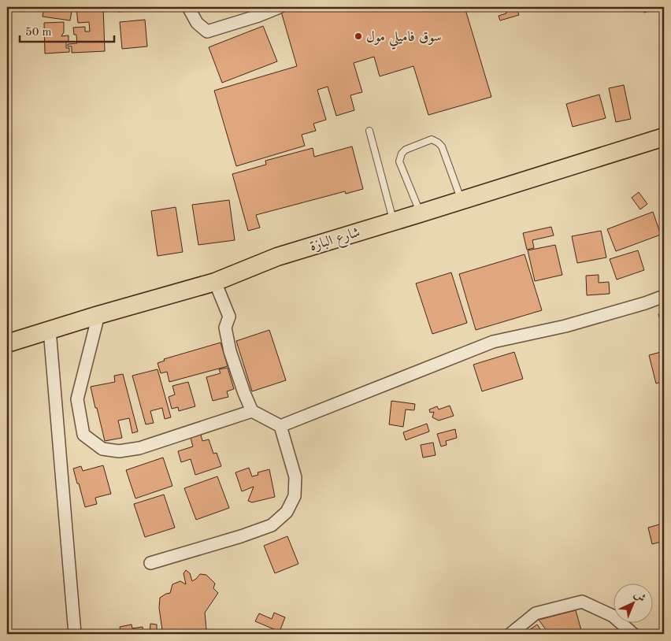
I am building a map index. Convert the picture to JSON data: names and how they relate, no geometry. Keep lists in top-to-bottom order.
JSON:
{
  "streets": {
    "main road": ["شارع البازة"]
  },
  "places": ["سوق فاميلي مول"],
  "scale_bar": "50 m",
  "north": "top right"
}
